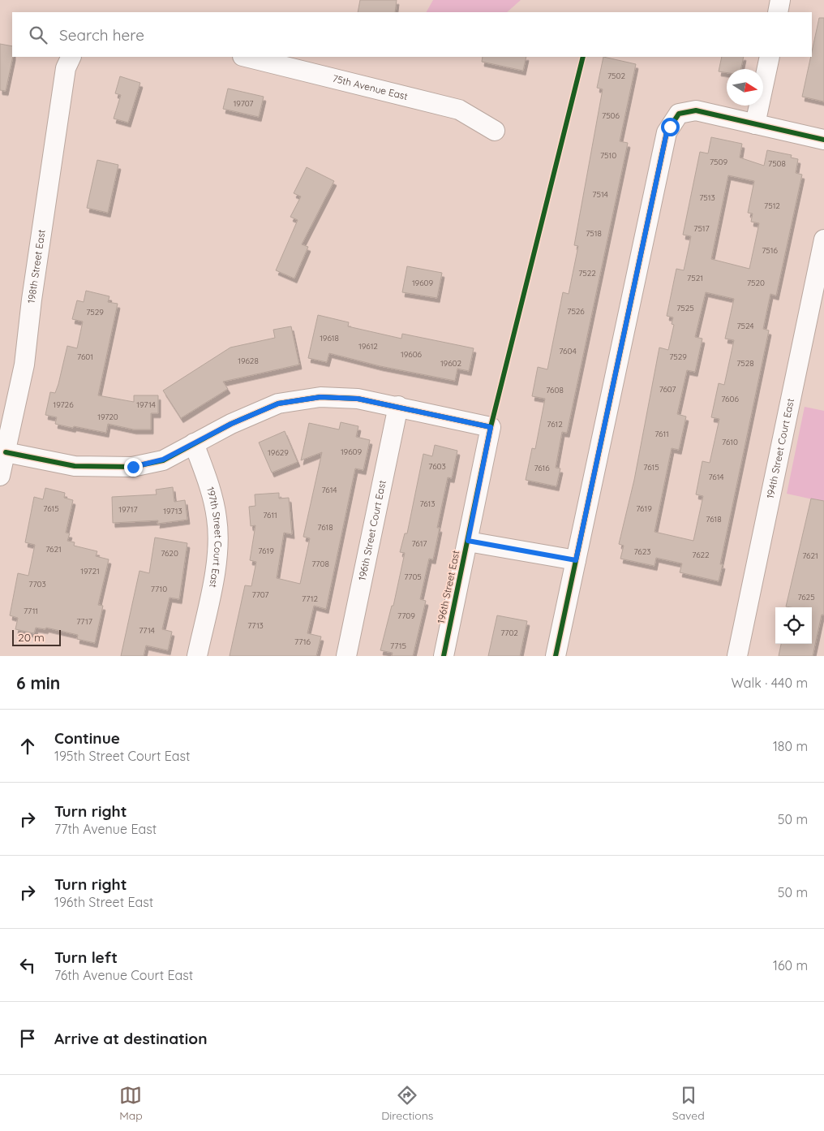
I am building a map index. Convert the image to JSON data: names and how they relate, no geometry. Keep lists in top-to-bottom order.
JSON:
{
  "streets": {
    "street": [
      "75th Avenue East",
      "198th Street East",
      "194th Street Court East",
      "196th Street Court East",
      "197th Street Court East",
      "196th Street East"
    ]
  },
  "crossings": [
    ["196th Street Court East", "196th Street East"]
  ],
  "house_numbers": [
    "7502",
    "19707",
    "7506",
    "7510",
    "7509",
    "7508",
    "7514",
    "7513",
    "7512",
    "7517",
    "7518",
    "7516",
    "7522",
    "7521",
    "19609",
    "7520",
    "7525",
    "7526",
    "7529",
    "7524",
    "19618",
    "19612",
    "7604",
    "19606",
    "7601",
    "7529",
    "19628",
    "19602",
    "7528",
    "7607",
    "7608",
    "7606",
    "19726",
    "19714",
    "19720",
    "7612",
    "7611",
    "7610",
    "19609",
    "19629",
    "7603",
    "7615",
    "7616",
    "7614",
    "7614",
    "7613",
    "7615",
    "7619",
    "19717",
    "19713",
    "7611",
    "7618",
    "7618",
    "7617",
    "7621",
    "7619",
    "7623",
    "7620",
    "7622",
    "7621",
    "7708",
    "19721",
    "7705",
    "7703",
    "7710",
    "7707",
    "7625",
    "7712",
    "7711",
    "7709",
    "7717",
    "7713",
    "7714",
    "7702",
    "7716",
    "7715"
  ],
  "scale_bar": "20 m",
  "north": "right",
  "page": {
    "search": "Search here",
    "scale": "20 m",
    "heading": ["6 min", "Walk · 440 m"],
    "list": [
      ["Continue", "195th Street Court East", "180 m"],
      ["Turn right", "77th Avenue East", "50 m"],
      ["Turn right", "196th Street East", "50 m"],
      ["Turn left", "76th Avenue Court East", "160 m"],
      "Arrive at destination"
    ],
    "nav": ["Map", "Directions", "Saved"]
  }
}
